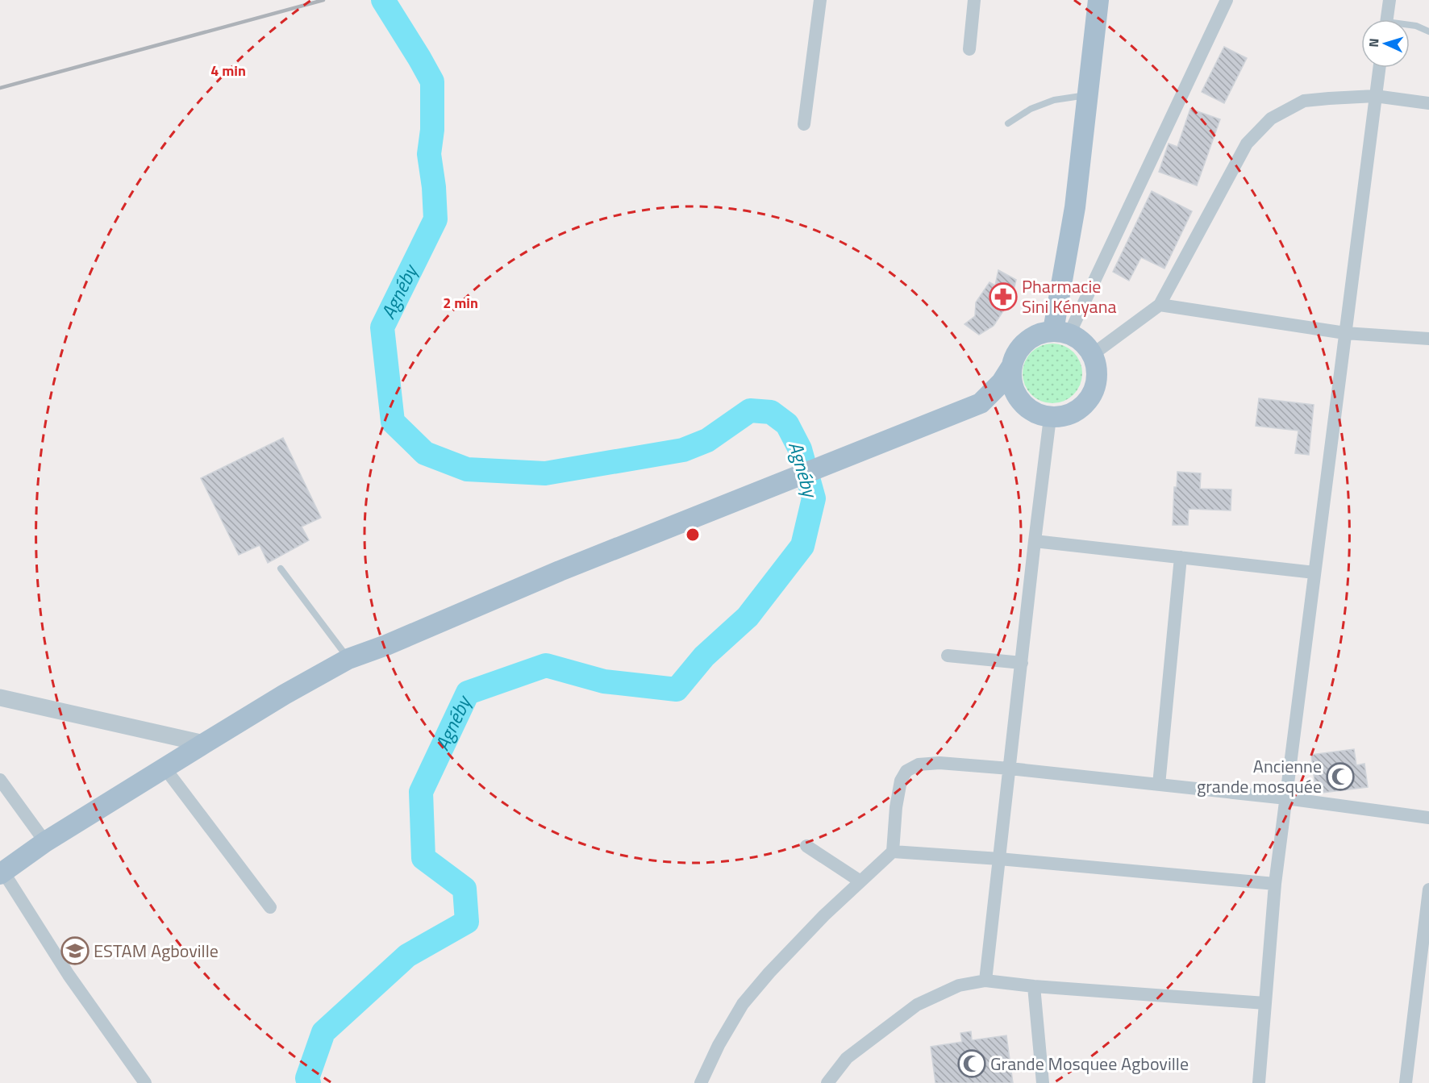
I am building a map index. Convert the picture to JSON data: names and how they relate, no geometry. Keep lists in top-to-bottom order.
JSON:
{
  "water": ["Agnéby"],
  "places": {
    "pharmacy": ["Pharmacie Sini Kényana"],
    "mosque": ["Ancienne grande mosquée", "Grande Mosquee Agboville"],
    "school or university": ["ESTAM Agboville"]
  },
  "north": "left",
  "rings": ["4 min", "2 min"]
}
